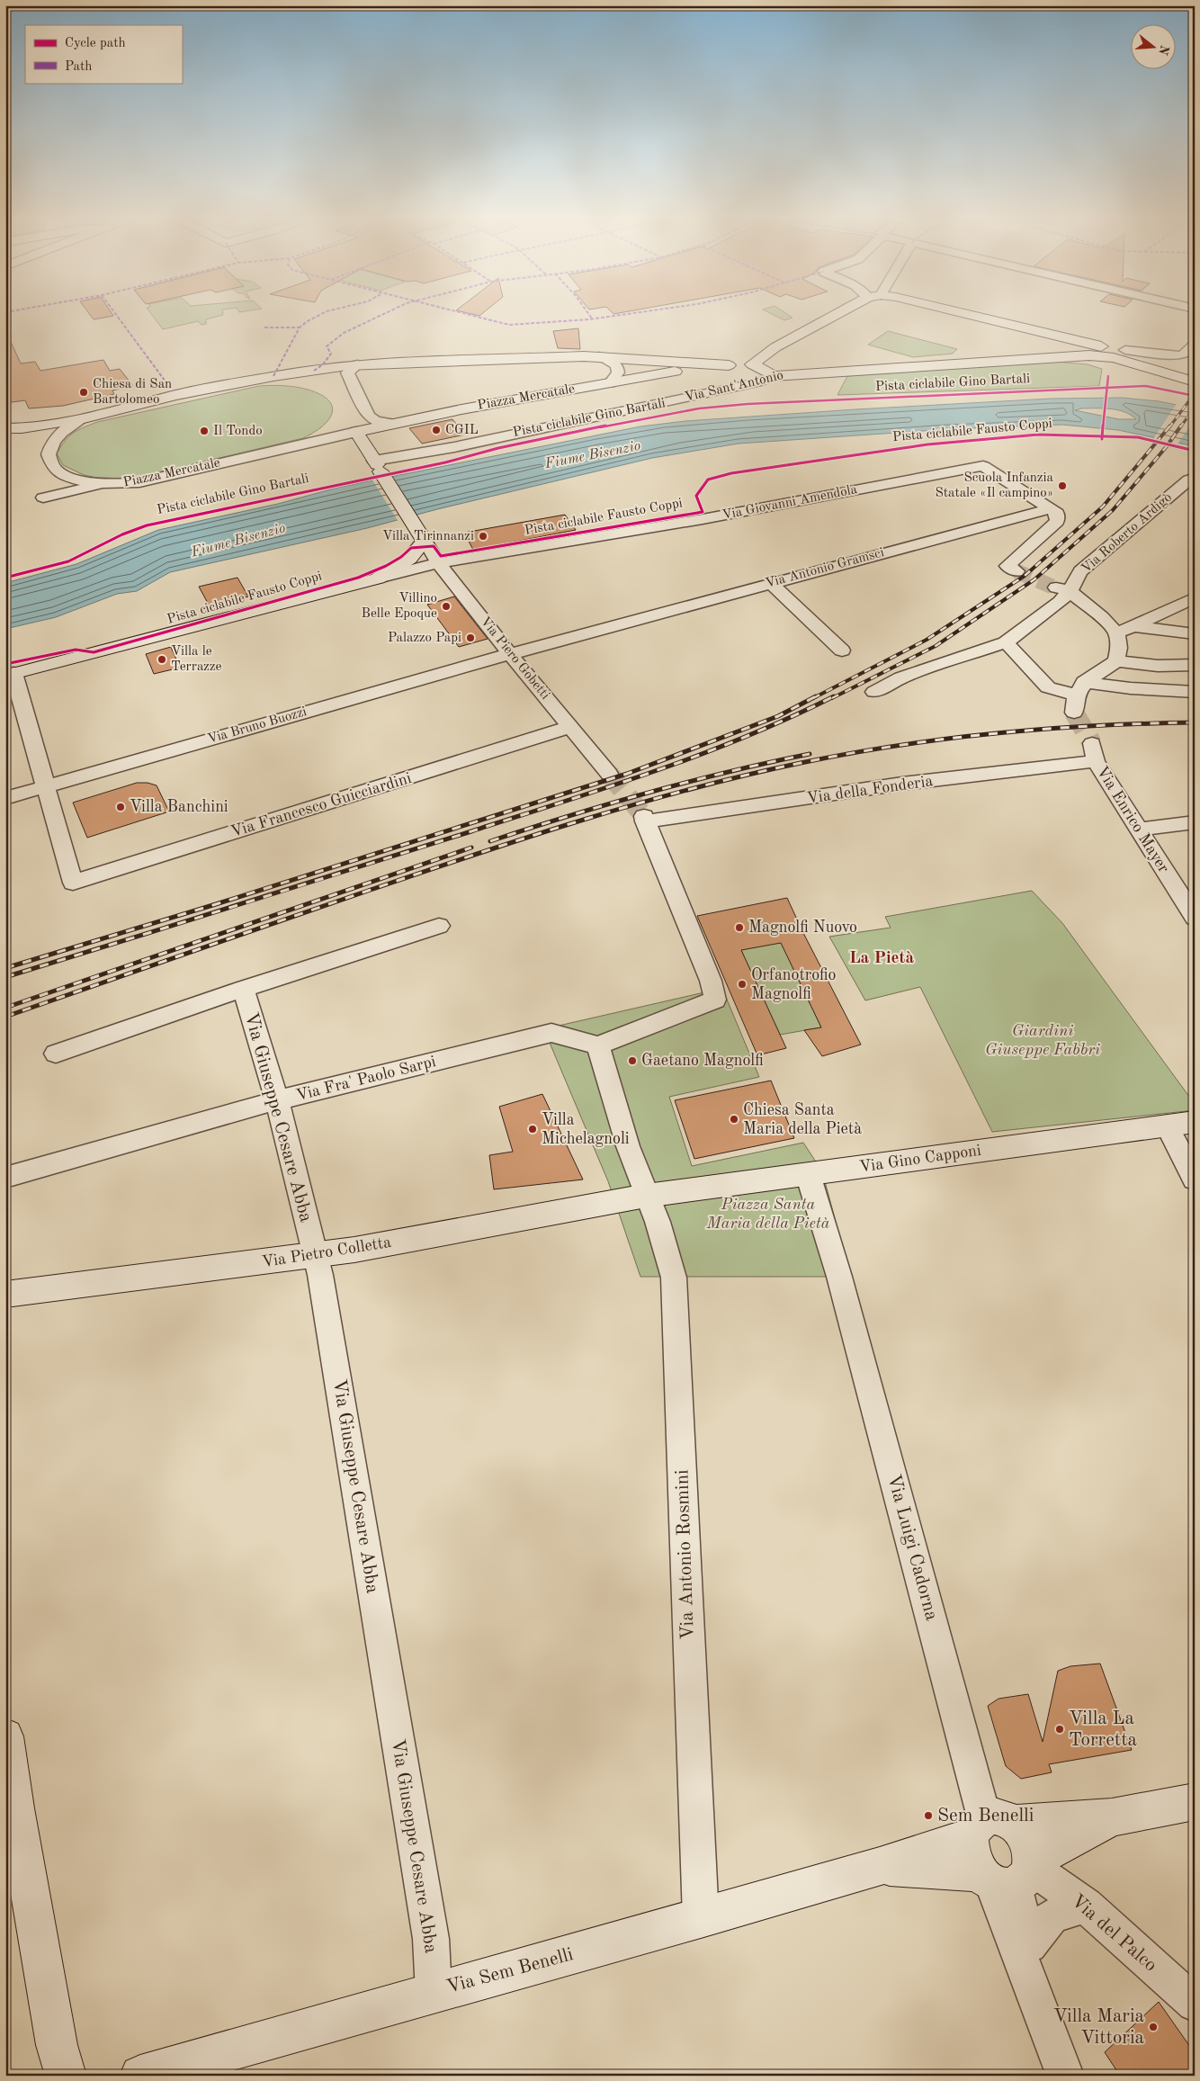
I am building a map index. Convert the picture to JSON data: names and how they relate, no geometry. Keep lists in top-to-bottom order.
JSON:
{
  "streets": {
    "street": [
      "Via Sant'Antonio",
      "Piazza Mercatale",
      "Via Giovanni Amendola",
      "Via Roberto Ardigò",
      "Via Antonio Gramsci",
      "Via Piero Gobetti",
      "Via Bruno Buozzi",
      "Via della Fonderia",
      "Via Francesco Guicciardini",
      "Via Enrico Mayer",
      "Via Fra' Paolo Sarpi",
      "Via Giuseppe Cesare Abba",
      "Via Gino Capponi",
      "Via Pietro Colletta",
      "Via Luigi Cadorna",
      "Via Antonio Rosmini",
      "Via del Palco",
      "Via Sem Benelli"
    ],
    "cycle path": ["Pista ciclabile Gino Bartali", "Pista ciclabile Fausto Coppi"]
  },
  "crossings": [
    ["Via Giovanni Amendola", "Via Antonio Gramsci"],
    ["Via Giovanni Amendola", "Via Piero Gobetti"],
    ["Via Antonio Gramsci", "Via Piero Gobetti"],
    ["Via Antonio Gramsci", "Via Bruno Buozzi"],
    ["Via Piero Gobetti", "Via Bruno Buozzi"],
    ["Via Piero Gobetti", "Via Francesco Guicciardini"],
    ["Via Bruno Buozzi", "Via Francesco Guicciardini"],
    ["Via della Fonderia", "Via Enrico Mayer"],
    ["Via della Fonderia", "Via Fra' Paolo Sarpi"],
    ["Via Fra' Paolo Sarpi", "Via Giuseppe Cesare Abba"],
    ["Via Giuseppe Cesare Abba", "Via Pietro Colletta"],
    ["Via Giuseppe Cesare Abba", "Via Sem Benelli"],
    ["Via Gino Capponi", "Via Pietro Colletta"],
    ["Via Gino Capponi", "Via Luigi Cadorna"],
    ["Via Gino Capponi", "Via Antonio Rosmini"],
    ["Via Pietro Colletta", "Via Antonio Rosmini"],
    ["Via Luigi Cadorna", "Via Sem Benelli"],
    ["Via Antonio Rosmini", "Via Sem Benelli"]
  ],
  "districts": ["La Pietà"],
  "water": ["Fiume Bisenzio"],
  "parks": ["Giardini Giuseppe Fabbri", "Piazza Santa Maria della Pietà"],
  "places": [
    "Chiesa di San Bartolomeo",
    "CGIL",
    "Il Tondo",
    "Scuola Infanzia Statale «Il campino»",
    "Villa Tirinnanzi",
    "Villino Belle Epoque",
    "Palazzo Papi",
    "Villa le Terrazze",
    "Villa Banchini",
    "Magnolfi Nuovo",
    "Orfanotrofio Magnolfi",
    "Gaetano Magnolfi",
    "Chiesa Santa Maria della Pietà",
    "Villa Michelagnoli",
    "Villa La Torretta",
    "Sem Benelli",
    "Villa Maria Vittoria"
  ],
  "legend": ["Cycle path", "Path"],
  "north": "right"
}
